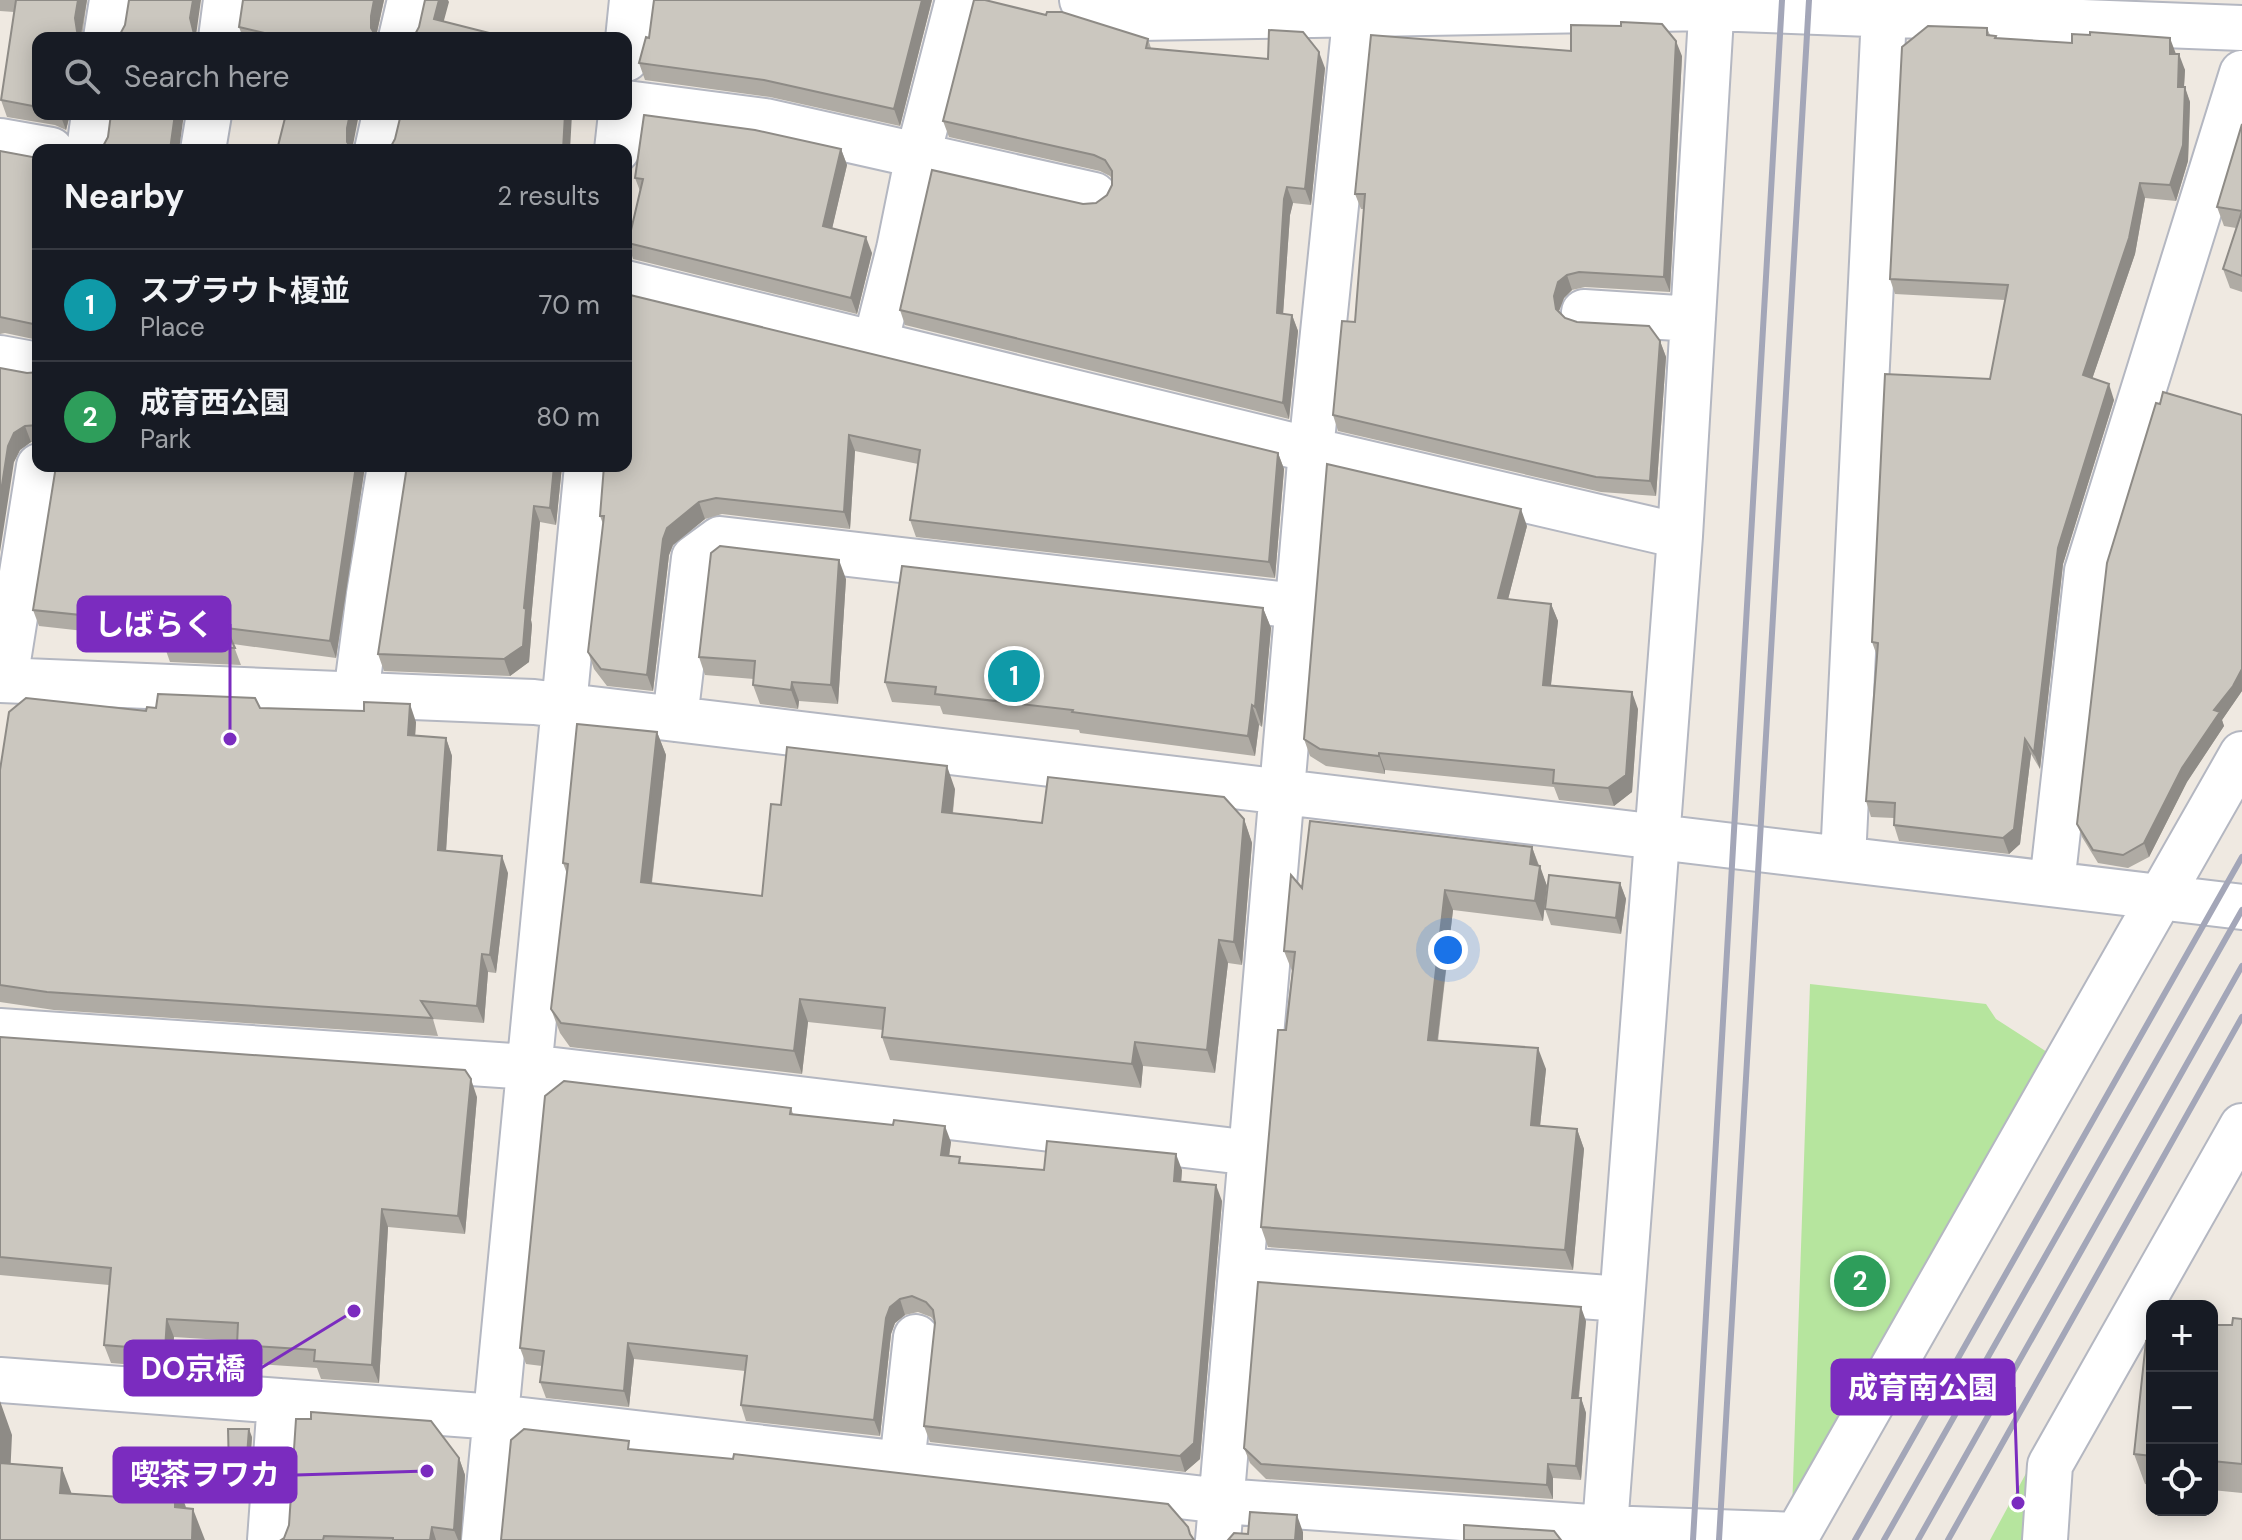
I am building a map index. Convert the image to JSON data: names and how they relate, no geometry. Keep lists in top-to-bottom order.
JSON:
{
  "places": [
    "しばらく",
    "DO京橋",
    "喫茶ヲワカ",
    "成育南公園"
  ],
  "page": {
    "search": "Search here",
    "heading": ["Nearby", "2 results"],
    "list": [
      {
        "mark": "1",
        "name": "スプラウト榎並",
        "note": "Place",
        "value": "70 m"
      },
      {
        "mark": "2",
        "name": "成育西公園",
        "note": "Park",
        "value": "80 m"
      }
    ],
    "pins": ["1", "2"],
    "map_buttons": ["+", "−"]
  }
}
